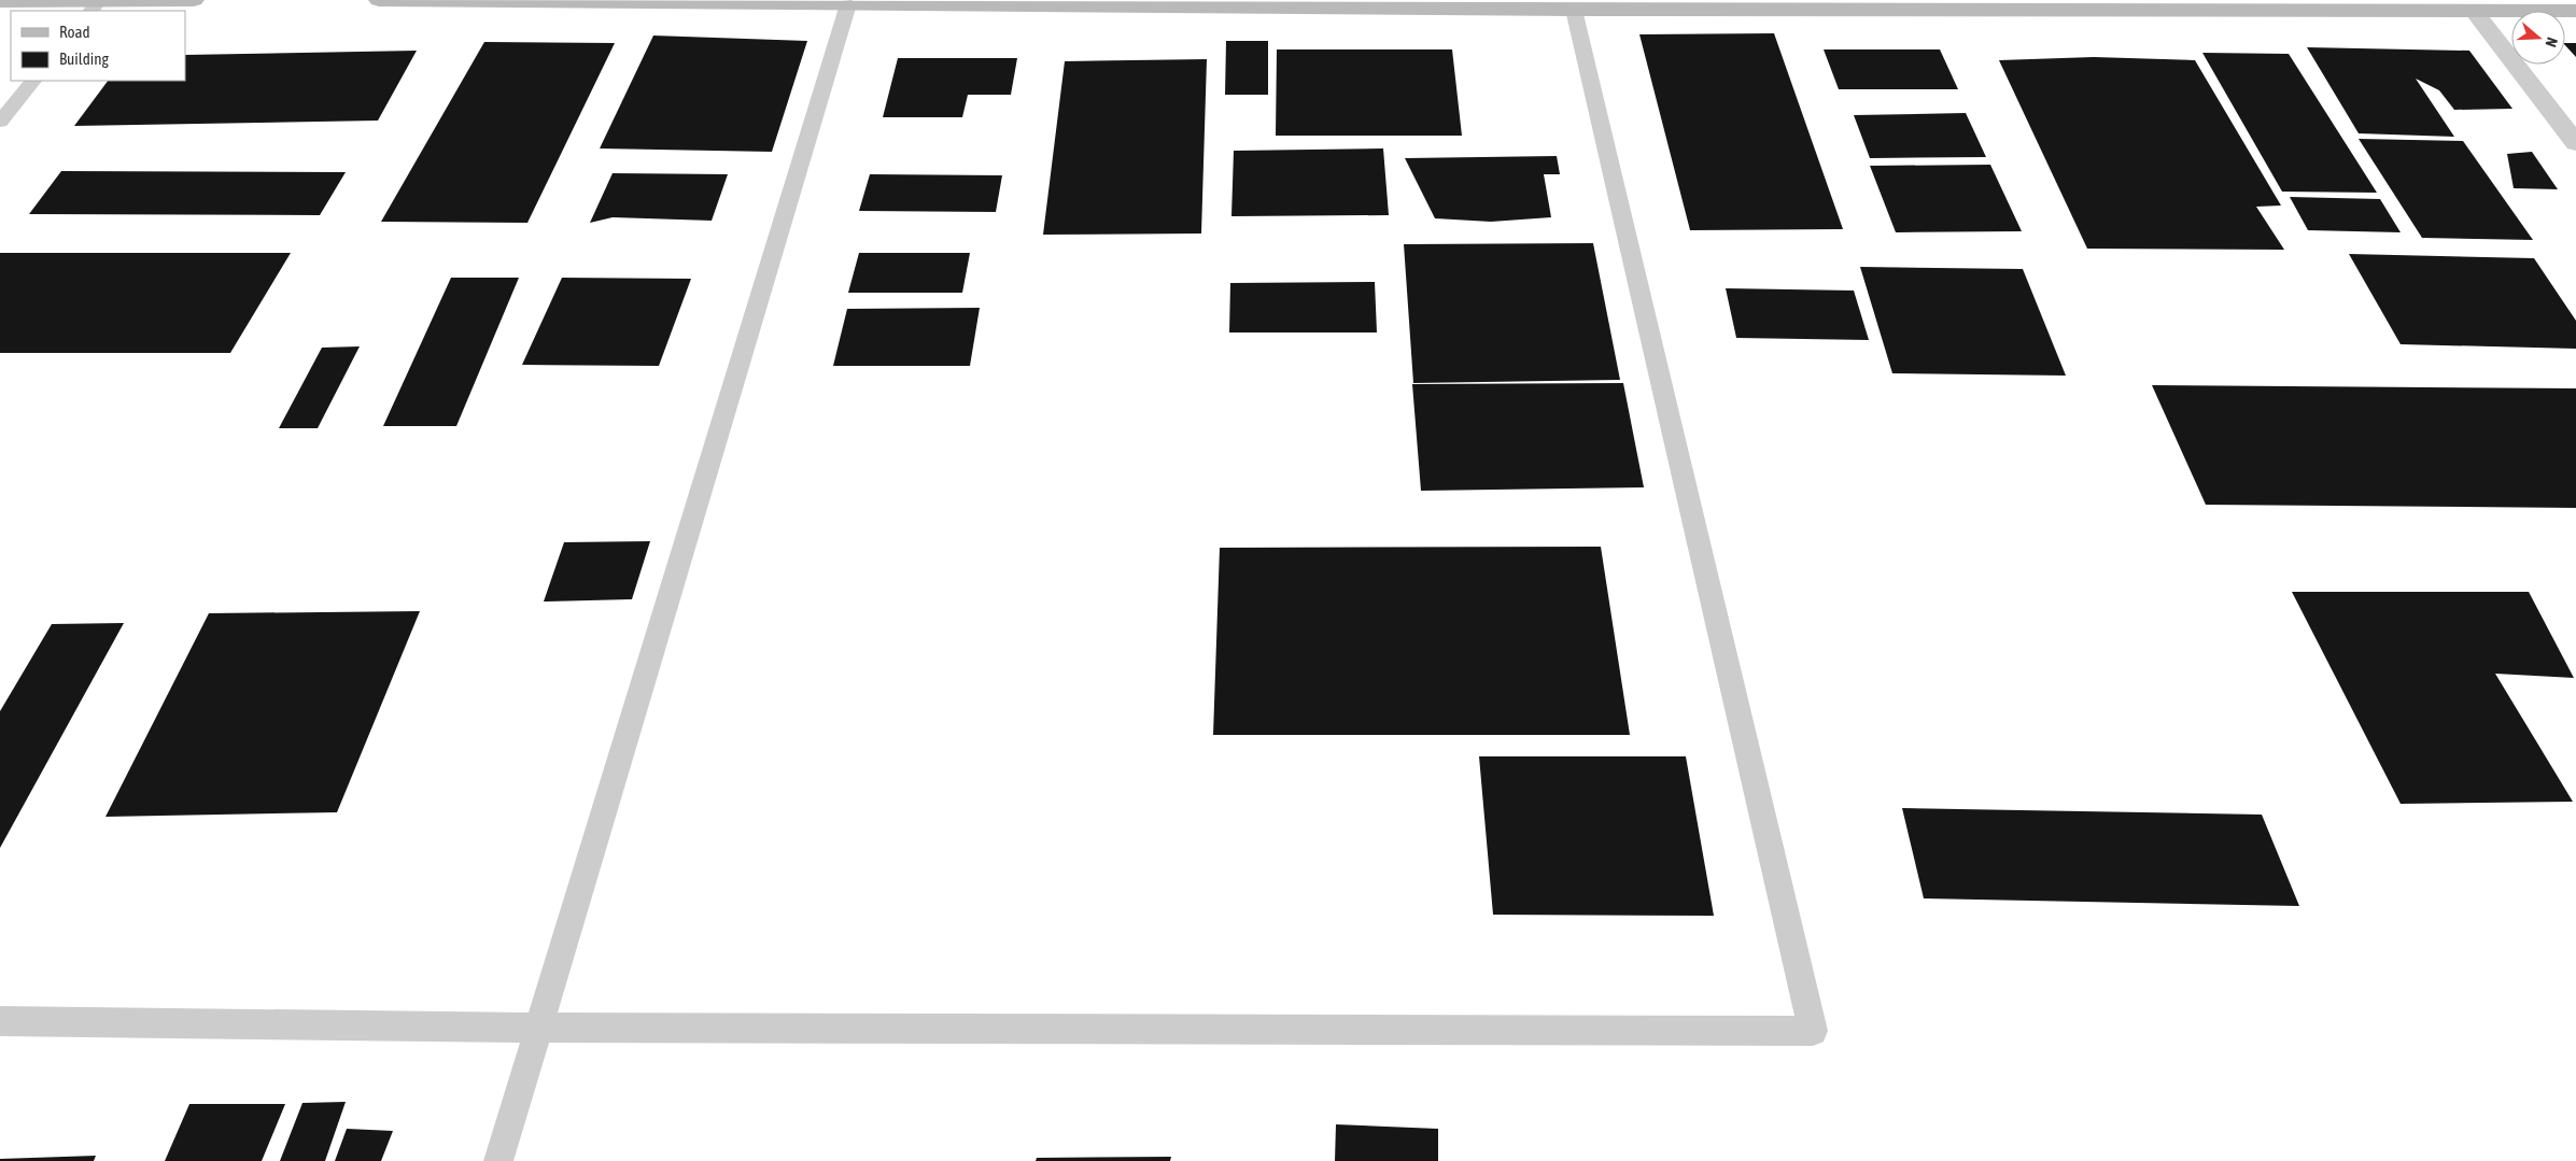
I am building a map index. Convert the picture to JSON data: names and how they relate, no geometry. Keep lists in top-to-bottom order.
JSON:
{
  "legend": ["Road", "Building"],
  "north": "right"
}
